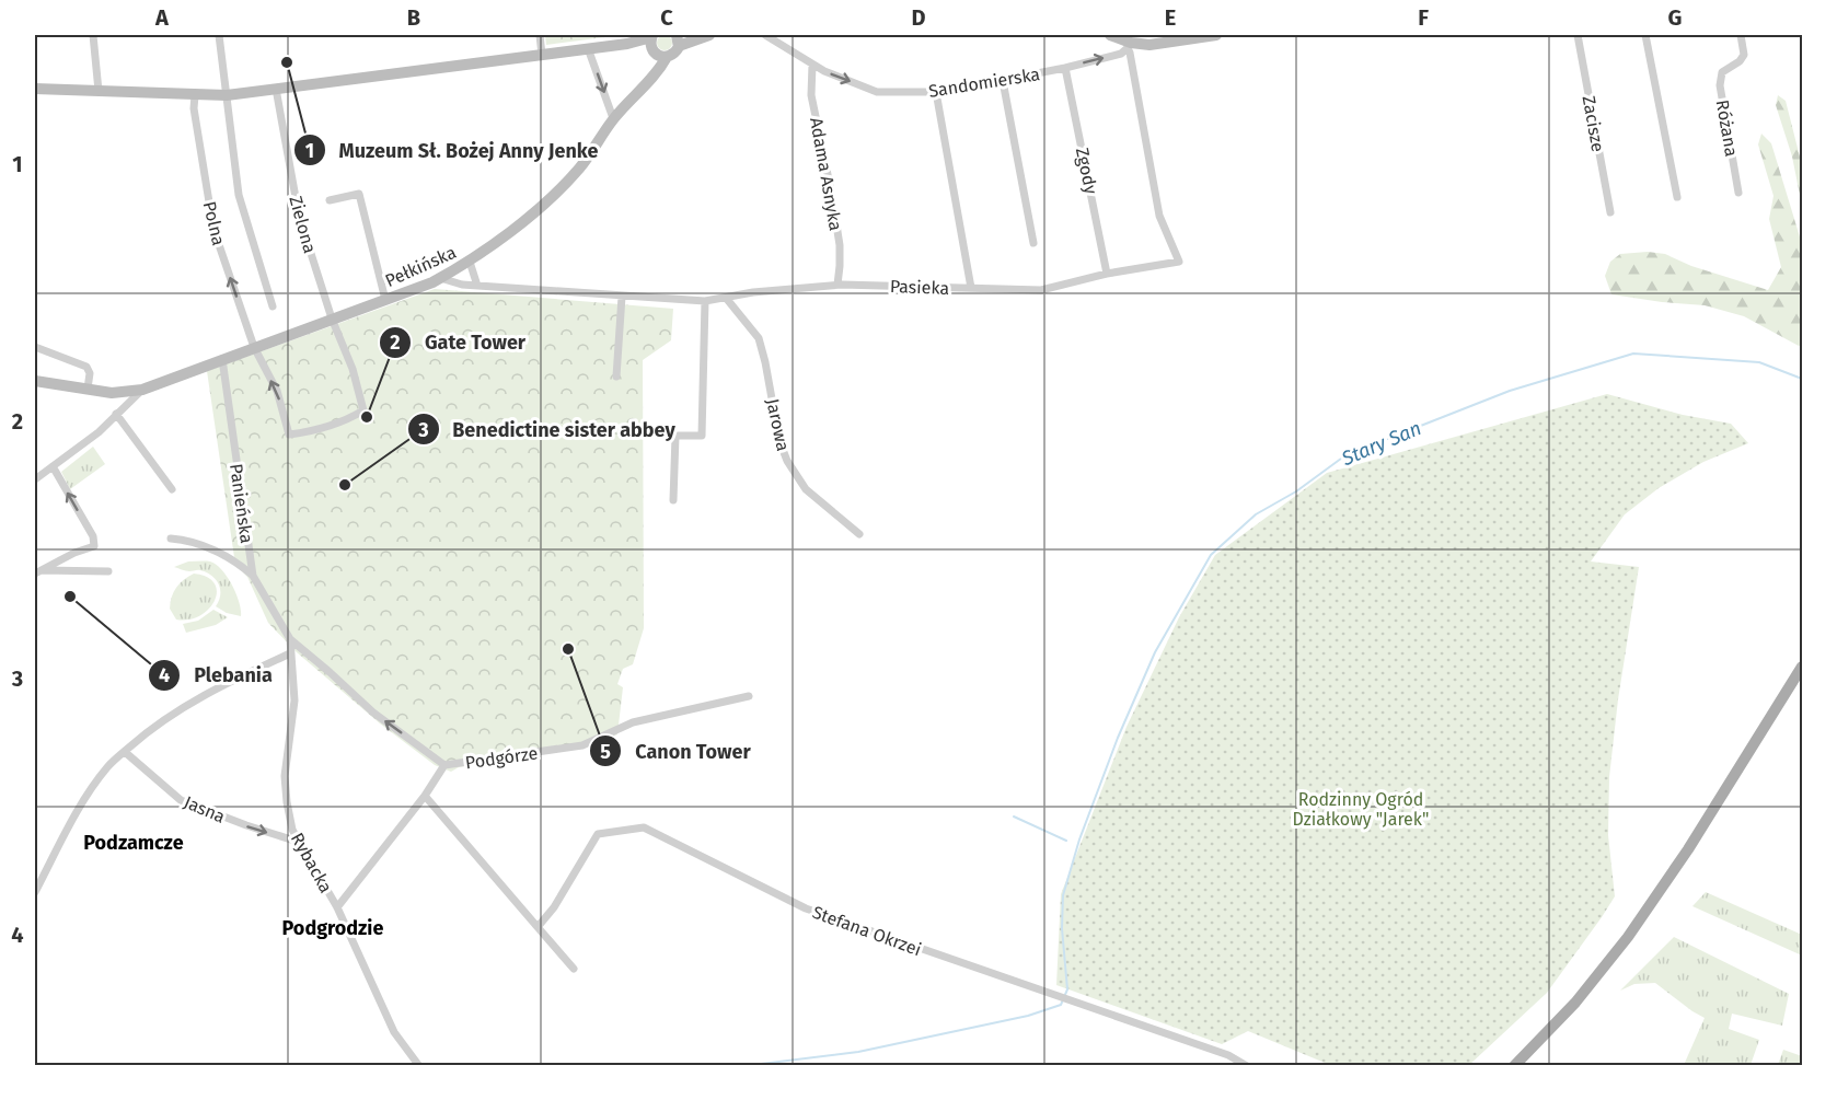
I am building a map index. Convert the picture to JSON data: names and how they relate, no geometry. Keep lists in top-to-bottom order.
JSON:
{
  "streets": {
    "street": [
      "Sandomierska",
      "Zacisze",
      "Różana",
      "Zgody",
      "Adama Asnyka",
      "Polna",
      "Zielona",
      "Pełkińska",
      "Pasieka",
      "Jarowa",
      "Panieńska",
      "Podgórze",
      "Jasna",
      "Rybacka",
      "Stefana Okrzei"
    ]
  },
  "crossings": [
    ["Sandomierska", "Zgody"],
    ["Sandomierska", "Adama Asnyka"],
    ["Sandomierska", "Pasieka"],
    ["Zgody", "Pasieka"],
    ["Adama Asnyka", "Pasieka"],
    ["Polna", "Zielona"],
    ["Polna", "Pełkińska"],
    ["Zielona", "Pełkińska"],
    ["Pełkińska", "Pasieka"],
    ["Pełkińska", "Panieńska"],
    ["Pasieka", "Jarowa"],
    ["Panieńska", "Podgórze"],
    ["Panieńska", "Rybacka"],
    ["Podgórze", "Rybacka"],
    ["Jasna", "Rybacka"]
  ],
  "one_way": ["Sandomierska", "Podgórze", "Jasna"],
  "districts": ["Podzamcze", "Podgrodzie"],
  "water": ["Stary San"],
  "parks": ["Rodzinny Ogród Działkowy \"Jarek\""],
  "places": [
    "Muzeum Sł. Bożej Anny Jenke",
    "Gate Tower",
    "Benedictine sister abbey",
    "Plebania",
    "Canon Tower"
  ],
  "grid": {
    "columns": [
      "A",
      "B",
      "C",
      "D",
      "E",
      "F",
      "G"
    ],
    "rows": [
      "1",
      "2",
      "3",
      "4"
    ]
  }
}
